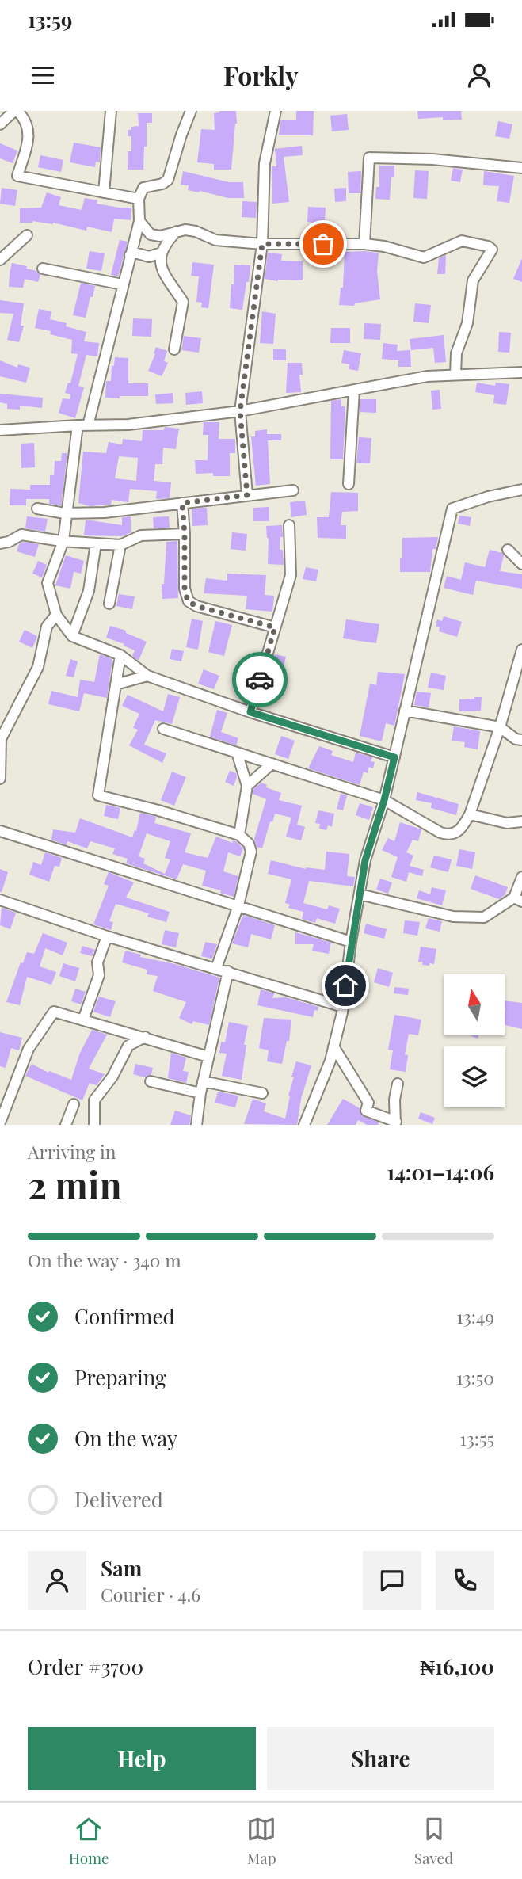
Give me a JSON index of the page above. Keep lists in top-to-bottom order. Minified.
{"north":"top","page":{"status":"13:59","header":"Forkly","heading":["2 min","Arriving in","14:01–14:06"],"panel":["Sam","Courier · 4.6","Order #3700","₦16,100"],"bar":"On the way · 340 m","list":[["Confirmed","13:49"],["Preparing","13:50"],["On the way","13:55"],"Delivered"],"buttons":["Help","Share"],"tabs":["Home","Map","Saved"]}}
